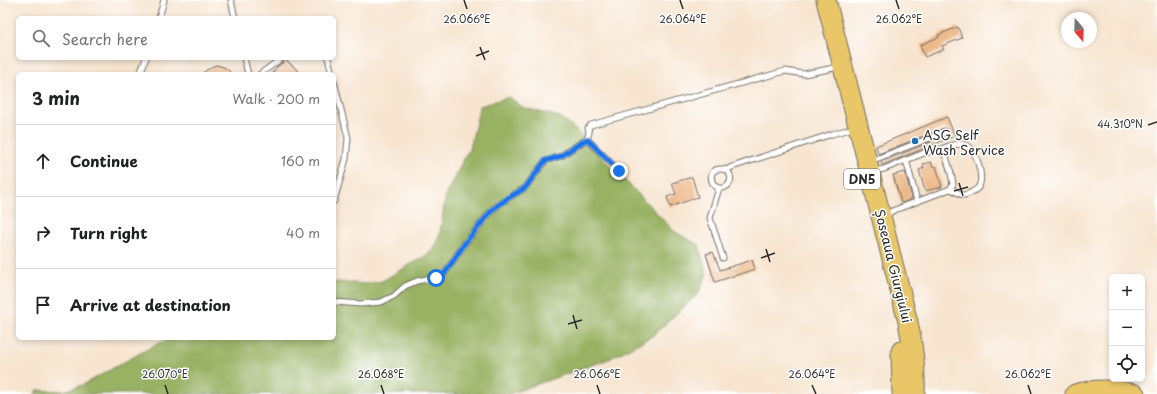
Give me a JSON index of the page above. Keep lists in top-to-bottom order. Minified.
{"streets":{"highway":["DN5","Șoseaua Giurgiului"]},"places":["ASG Self Wash Service"],"north":"bottom","page":{"search":"Search here","heading":["3 min","Walk · 200 m"],"list":[["Continue","160 m"],["Turn right","40 m"],"Arrive at destination"],"map_buttons":["+","−"]},"coordinates":["26.062°E","26.066°E","26.064°E","44.310°N","26.070°E","26.068°E"]}
